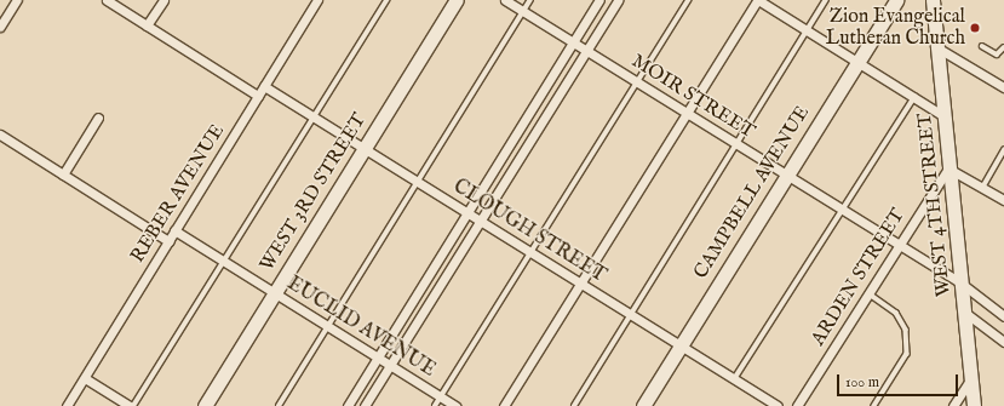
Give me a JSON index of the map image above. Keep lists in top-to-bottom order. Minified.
{"streets":{"main road":["WEST 3RD STREET","CAMPBELL AVENUE","WEST 4TH STREET"],"street":["MOIR STREET","REBER AVENUE","CLOUGH STREET","ARDEN STREET","EUCLID AVENUE"]},"crossings":[["MOIR STREET","CAMPBELL AVENUE"],["MOIR STREET","WEST 4TH STREET"],["MOIR STREET","ARDEN STREET"],["WEST 3RD STREET","CLOUGH STREET"],["WEST 3RD STREET","EUCLID AVENUE"],["CAMPBELL AVENUE","CLOUGH STREET"],["REBER AVENUE","CLOUGH STREET"],["REBER AVENUE","EUCLID AVENUE"],["WEST 4TH STREET","ARDEN STREET"]],"places":["Zion Evangelical Lutheran Church"],"scale_bar":"100 m"}
